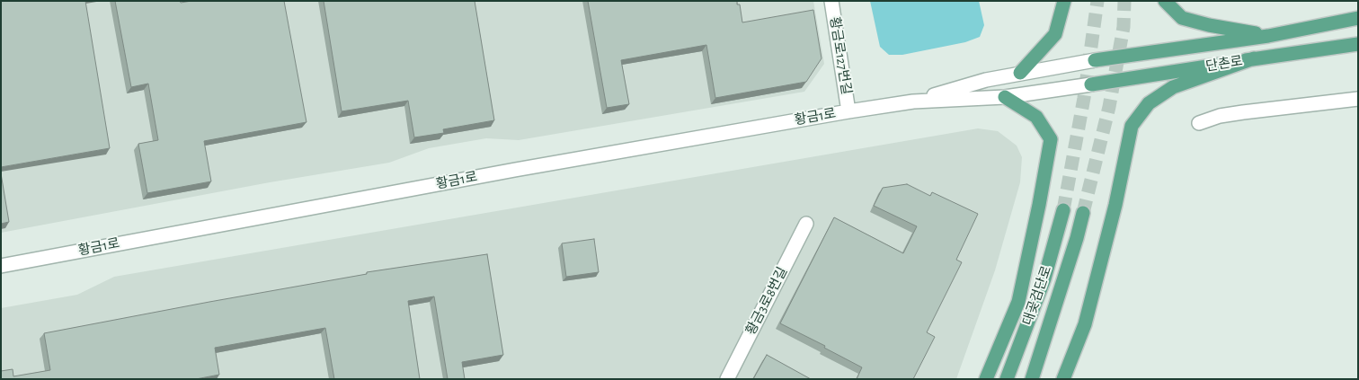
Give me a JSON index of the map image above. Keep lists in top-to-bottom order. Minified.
{"streets":{"main road":["단촌로","대곶검단로"],"street":["황금로127번길","황금1로","황금3로8번길"]},"crossings":[["황금로127번길","황금1로"],["단촌로","황금1로"]]}
